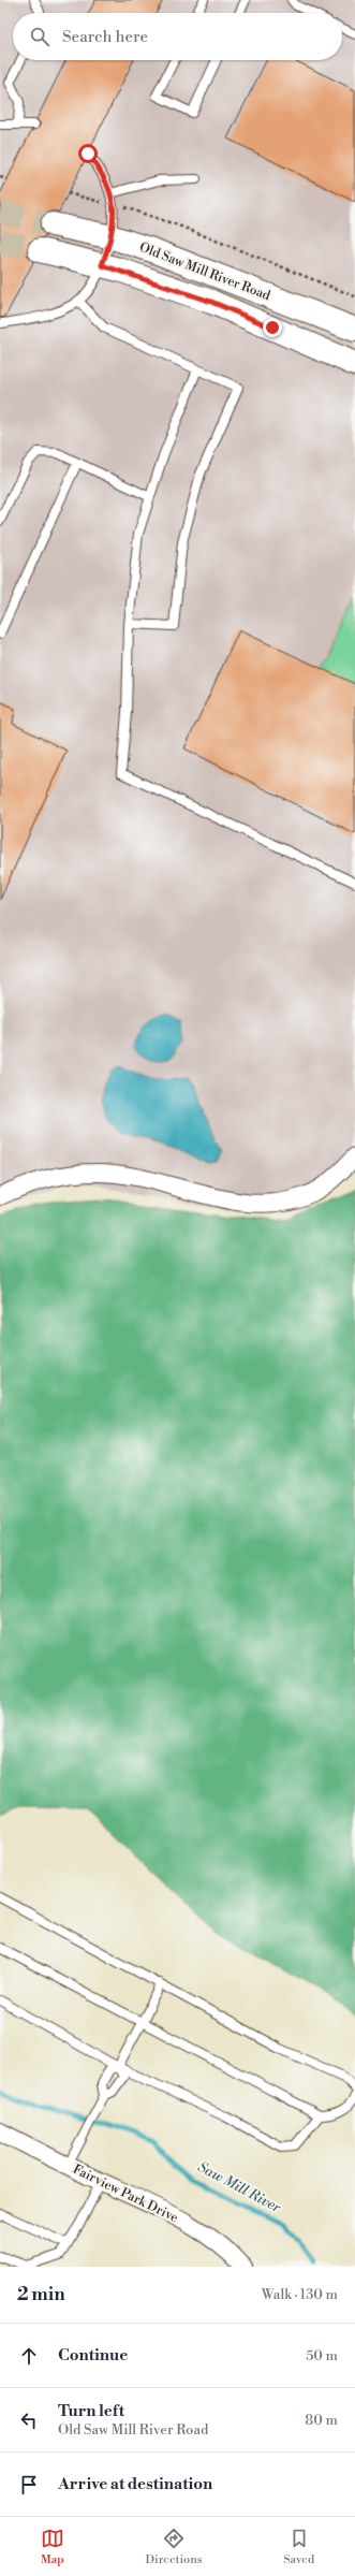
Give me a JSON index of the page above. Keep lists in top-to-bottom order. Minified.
{"streets":{"street":["Old Saw Mill River Road","Fairview Park Drive"]},"water":["Saw Mill River"],"page":{"search":"Search here","heading":["2 min","Walk · 130 m"],"list":[["Continue","50 m"],["Turn left","Old Saw Mill River Road","80 m"],"Arrive at destination"],"nav":["Map","Directions","Saved"]}}
